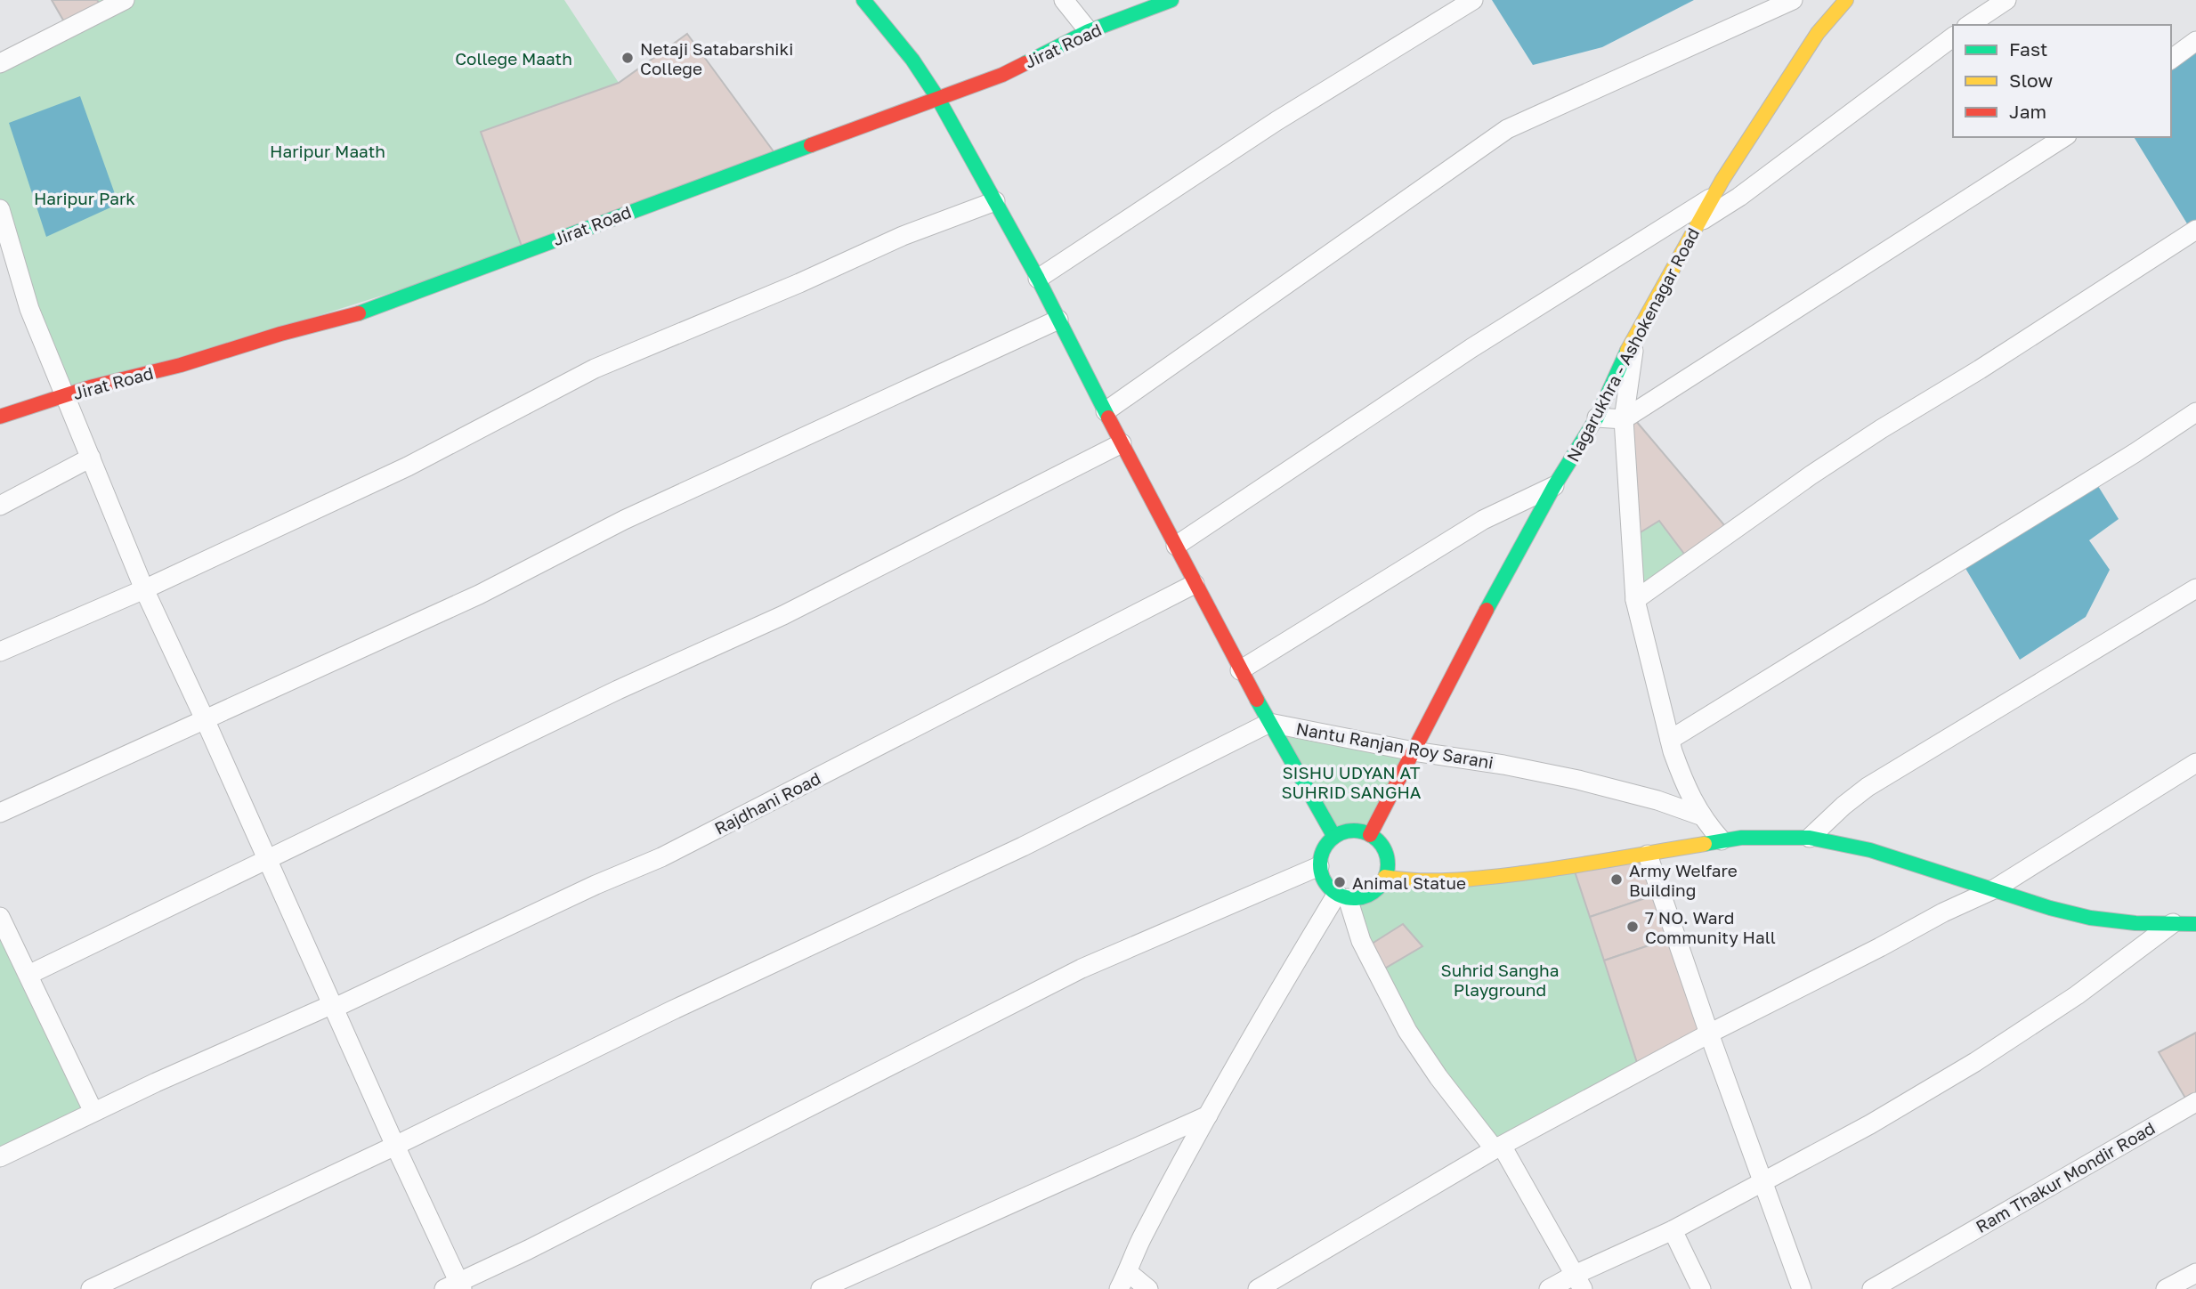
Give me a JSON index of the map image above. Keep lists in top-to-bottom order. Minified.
{"streets":{"main road":["Jirat Road","Nagarukhra - Ashokenagar Road"],"street":["Nantu Ranjan Roy Sarani","Rajdhani Road","Ram Thakur Mondir Road"]},"crossings":[["Nagarukhra - Ashokenagar Road","Nantu Ranjan Roy Sarani"]],"parks":["College Maath","Haripur Maath","Haripur Park","SISHU UDYAN AT SUHRID SANGHA","Suhrid Sangha Playground"],"places":["Netaji Satabarshiki College","Army Welfare Building","Animal Statue","7 NO. Ward Community Hall"],"legend":["Fast","Slow","Jam"]}
